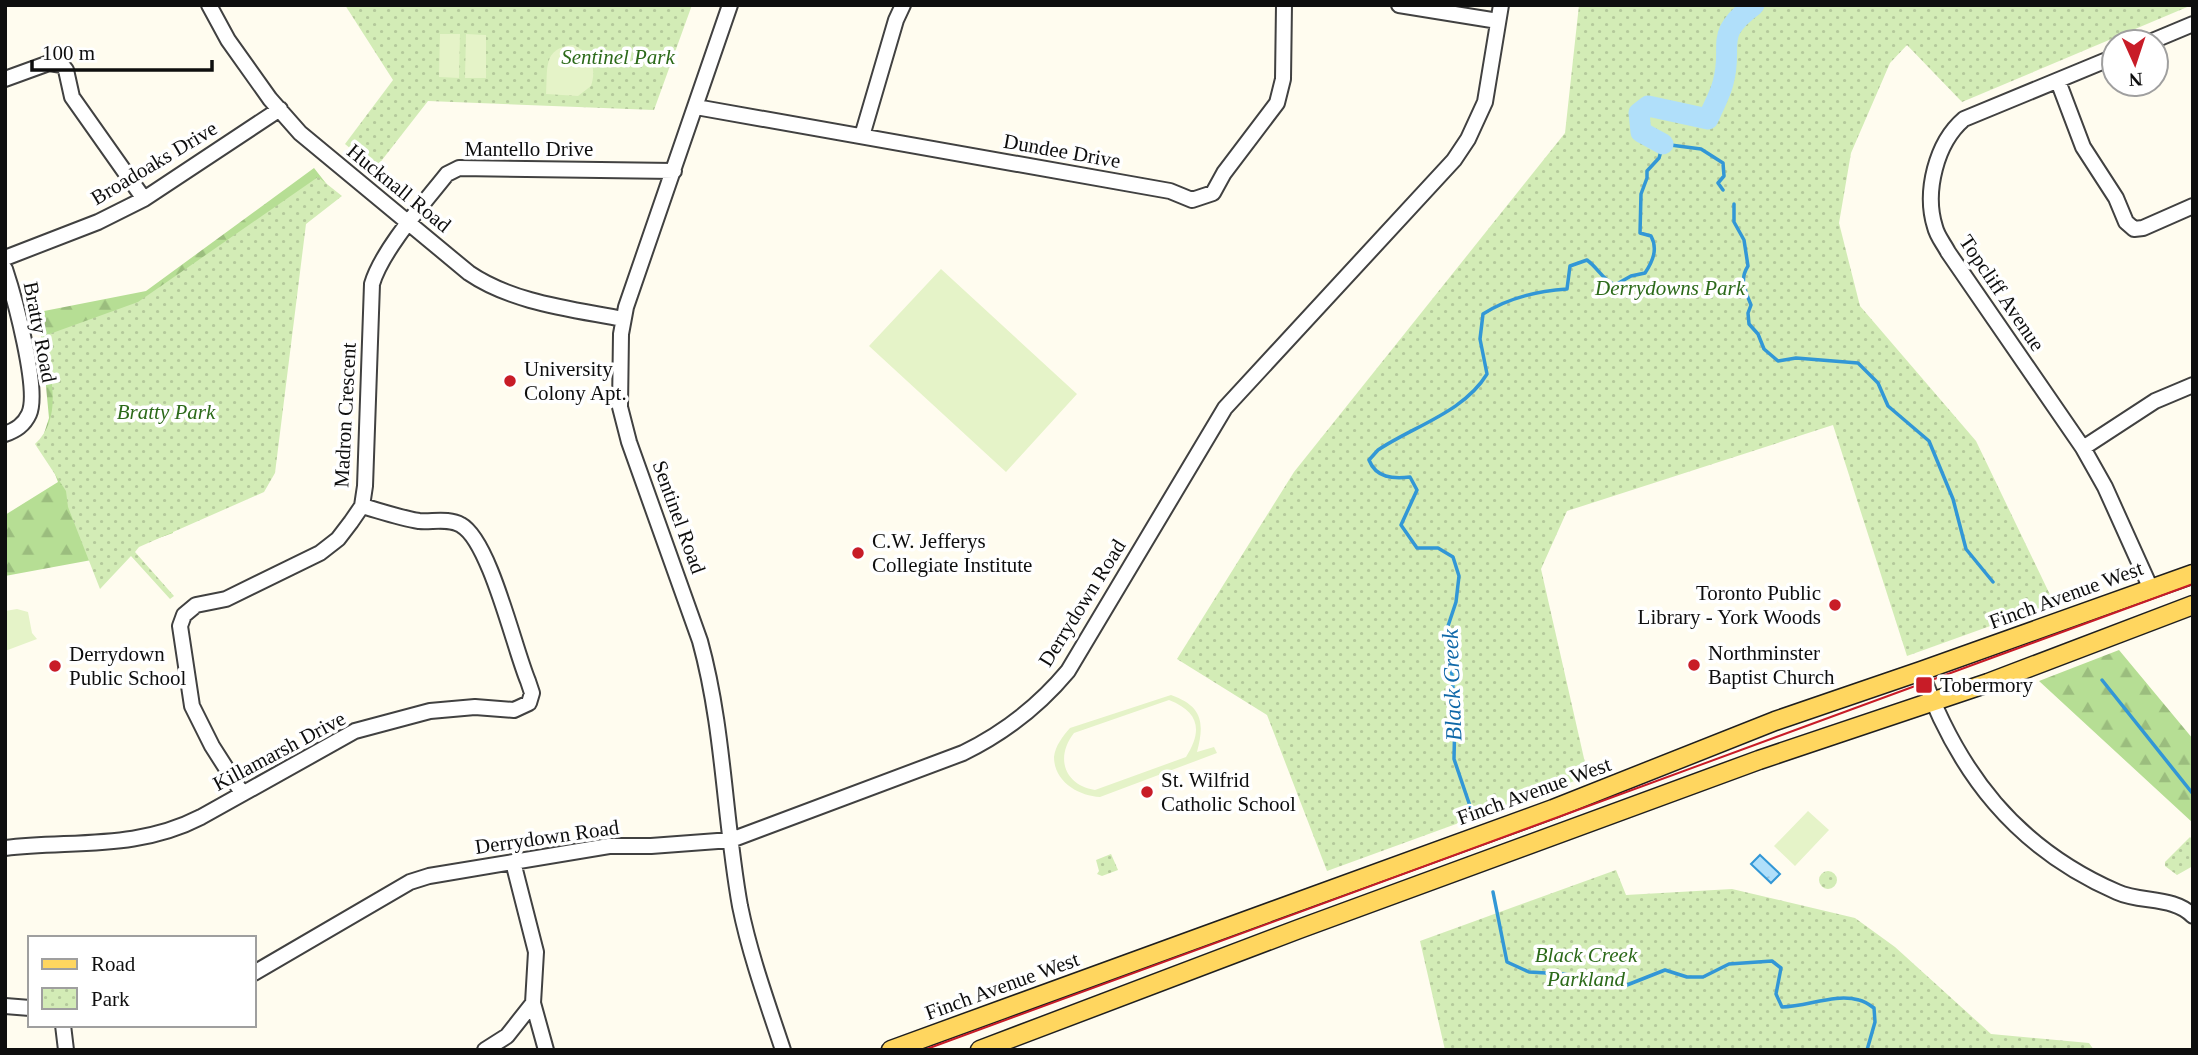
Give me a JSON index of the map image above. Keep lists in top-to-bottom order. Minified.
{"streets":{"main road":["Finch Avenue West"],"street":["Mantello Drive","Dundee Drive","Broadoaks Drive","Hucknall Road","Topcliff Avenue","Bratty Road","Madron Crescent","Sentinel Road","Derrydown Road","Killamarsh Drive"]},"crossings":[["Mantello Drive","Hucknall Road"],["Mantello Drive","Madron Crescent"],["Mantello Drive","Sentinel Road"],["Dundee Drive","Sentinel Road"],["Broadoaks Drive","Hucknall Road"],["Hucknall Road","Madron Crescent"],["Hucknall Road","Sentinel Road"],["Topcliff Avenue","Finch Avenue West"],["Madron Crescent","Killamarsh Drive"],["Sentinel Road","Derrydown Road"]],"water":["Black Creek"],"parks":["Sentinel Park","Derrydowns Park","Bratty Park","Black Creek Parkland"],"places":{"other":["University Colony Apt.","C.W. Jefferys Collegiate Institute","Toronto Public Library - York Woods","Northminster Baptist Church","Derrydown Public School","St. Wilfrid Catholic School"],"transit":["Tobermory"]},"legend":["Road","Park"],"scale_bar":"100 m","north":"bottom"}
